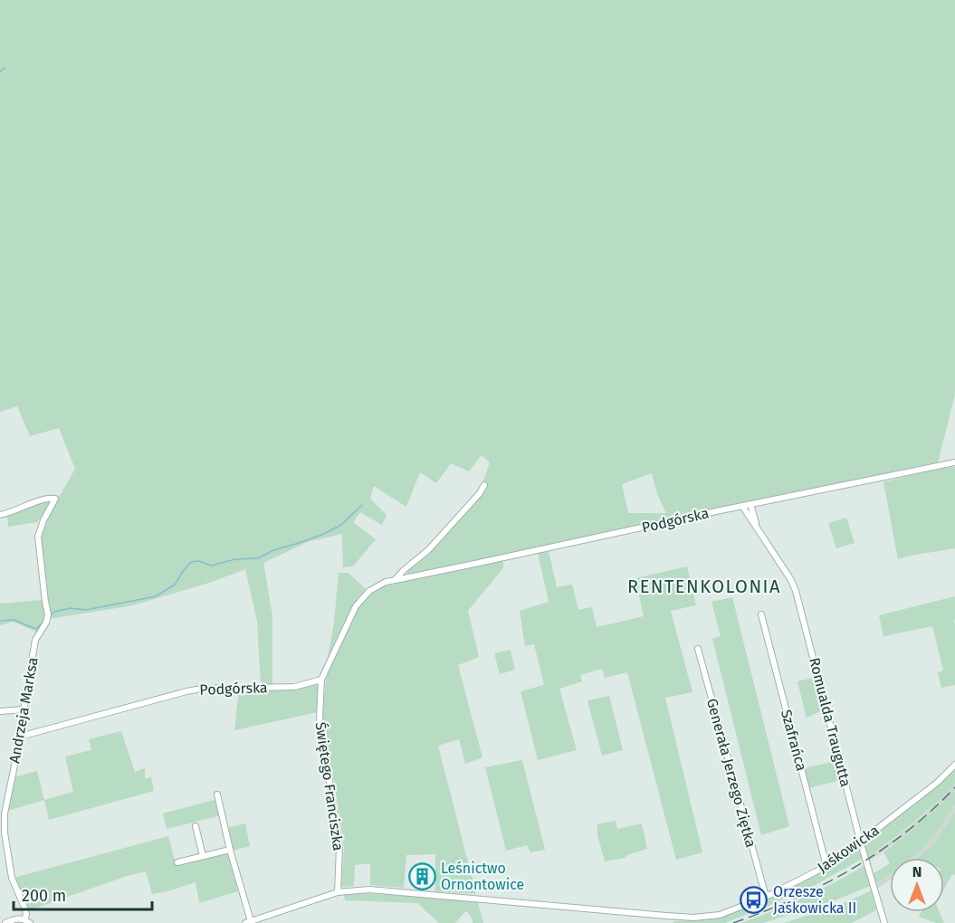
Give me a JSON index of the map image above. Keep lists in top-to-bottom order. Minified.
{"streets":{"street":["Podgórska","Andrzeja Marksa","Romualda Traugutta","Szafrańca","Generała Jerzego Ziętka","Świętego Franciszka","Jaśkowicka"]},"crossings":[["Podgórska","Andrzeja Marksa"],["Podgórska","Romualda Traugutta"],["Podgórska","Świętego Franciszka"],["Romualda Traugutta","Jaśkowicka"],["Szafrańca","Jaśkowicka"],["Generała Jerzego Ziętka","Jaśkowicka"],["Świętego Franciszka","Jaśkowicka"]],"districts":["RENTENKOLONIA"],"places":{"building":["Leśnictwo Ornontowice"],"bus stop":["Orzesze Jaśkowicka II"]},"scale_bar":"200 m","north":"top"}
